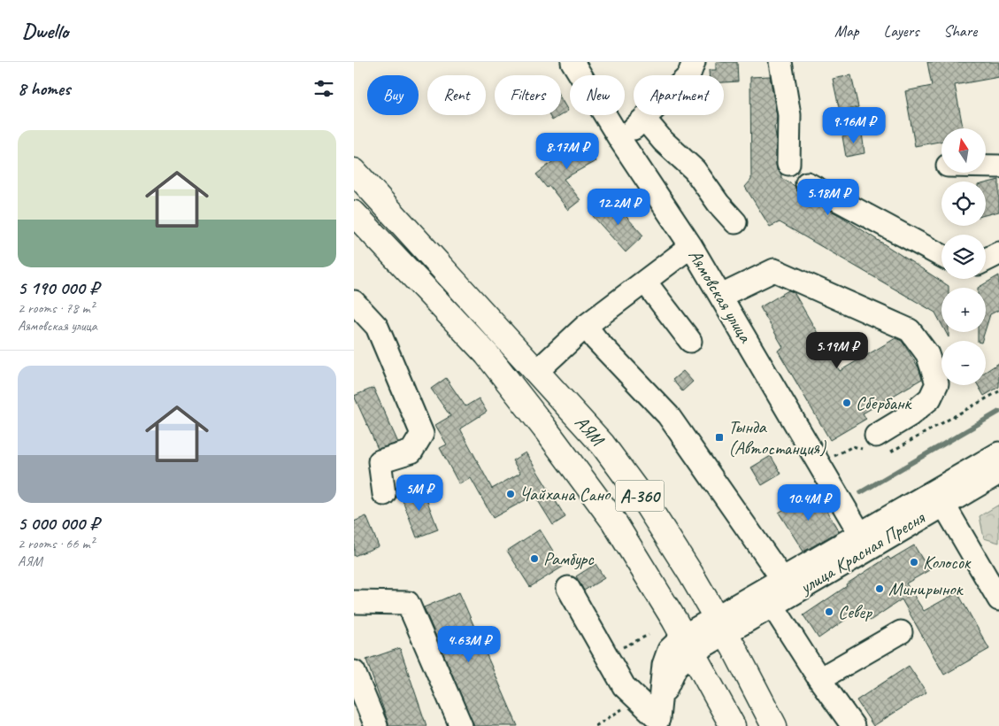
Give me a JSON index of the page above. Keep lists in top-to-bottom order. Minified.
{"streets":{"highway":["АЯМ","А-360"],"street":["Аямовская улица","улица Красная Пресня"]},"crossings":[["Аямовская улица","улица Красная Пресня"],["АЯМ","улица Красная Пресня"]],"places":{"other":["Сбербанк","Чайхана Сано","Рамбурс","Колосок","Минирынок","Север"],"transit":["Тында (Автостанция)"]},"north":"top","page":{"header":"Dwello","nav":["Map","Layers","Share"],"heading":"8 homes","chip":["Buy","Rent","Filters","New","Apartment"],"price":["9.16M ₽","8.17M ₽","5.18M ₽","12.2M ₽","5.19M ₽","5M ₽","10.4M ₽","4.63M ₽"],"list":[{"name":"5 190 000 ₽","note":"2 rooms · 78 m² · Аямовская улица"},{"name":"5 000 000 ₽","note":"2 rooms · 66 m² · АЯМ"}],"map_buttons":["+","−"]}}
